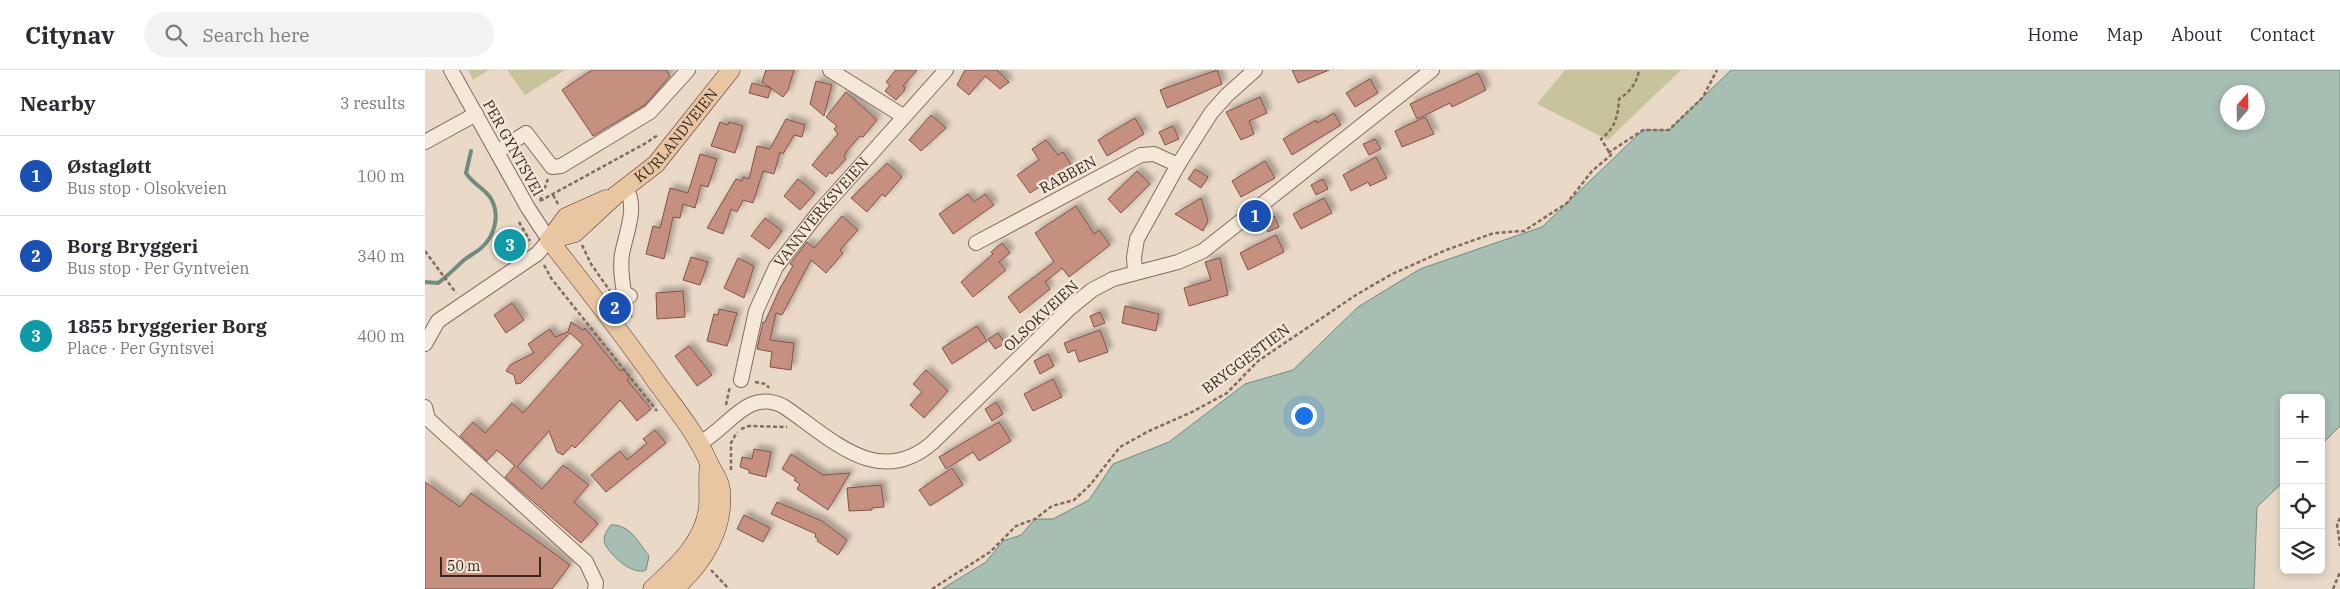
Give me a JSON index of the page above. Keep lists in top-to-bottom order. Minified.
{"streets":{"main road":["KURLANDVEIEN"],"street":["PER GYNTSVEI","RABBEN","VANNVERKSVEIEN","OLSOKVEIEN"],"path":["BRYGGESTIEN"]},"crossings":[["KURLANDVEIEN","PER GYNTSVEI"]],"scale_bar":"50 m","north":"top","page":{"header":"Citynav","search":"Search here","nav":["Home","Map","About","Contact"],"heading":["Nearby","3 results"],"list":[{"mark":"1","name":"Østagløtt","note":"Bus stop · Olsokveien","value":"100 m"},{"mark":"2","name":"Borg Bryggeri","note":"Bus stop · Per Gyntveien","value":"340 m"},{"mark":"3","name":"1855 bryggerier Borg","note":"Place · Per Gyntsvei","value":"400 m"}],"pins":["1","3","2"],"map_buttons":["+","−"],"scale":"50 m"}}
